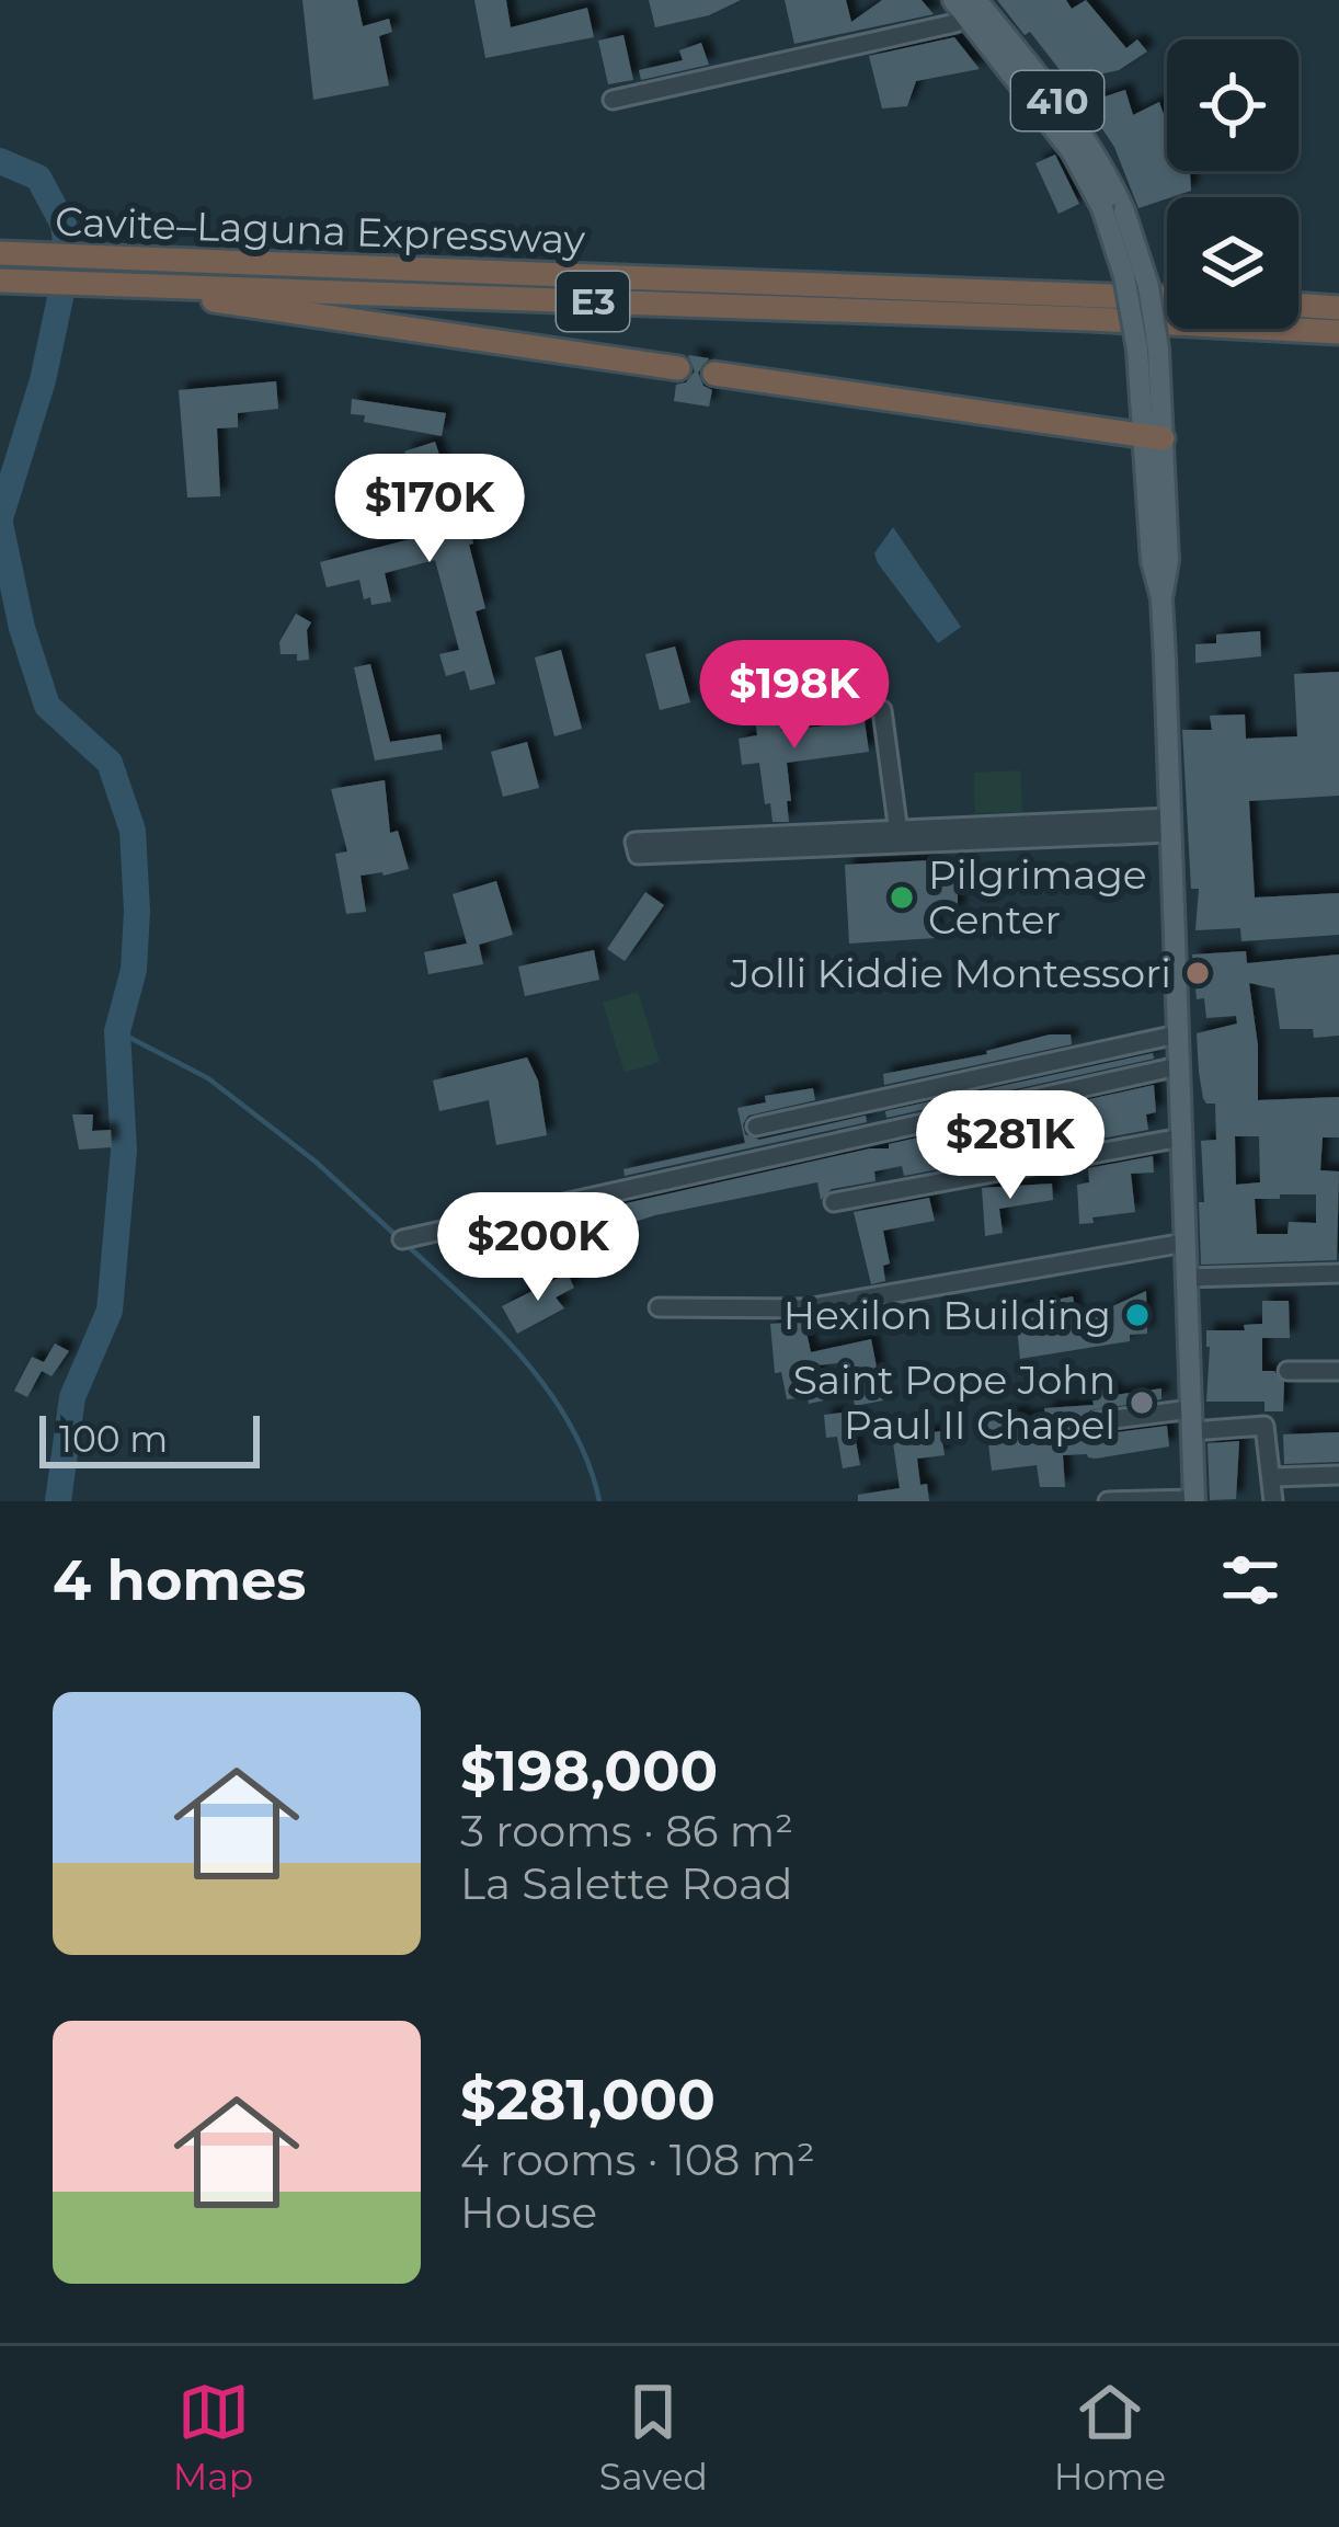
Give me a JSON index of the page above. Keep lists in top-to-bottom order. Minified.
{"streets":{"highway":["Cavite–Laguna Expressway","E3"],"main road":["410"]},"places":["Pilgrimage Center","Jolli Kiddie Montessori","Hexilon Building","Saint Pope John Paul II Chapel"],"scale_bar":"100 m","page":{"price":["$170K","$198K","$281K","$200K"],"scale":"100 m","heading":"4 homes","list":[{"name":"$198,000","note":"3 rooms · 86 m² · La Salette Road"},{"name":"$281,000","note":"4 rooms · 108 m² · House"}],"tabs":["Map","Saved","Home"]}}
